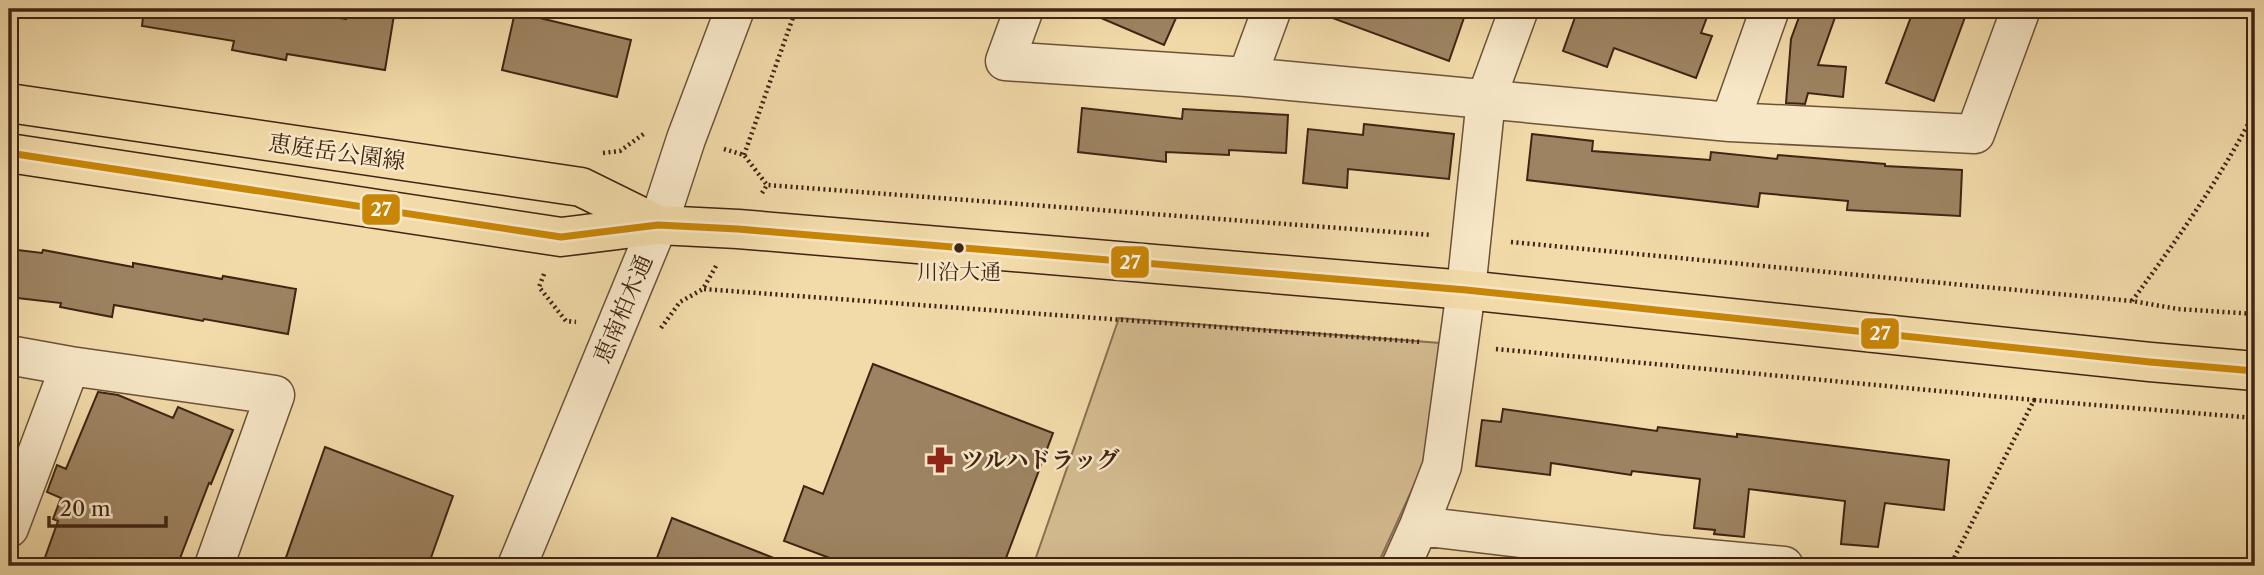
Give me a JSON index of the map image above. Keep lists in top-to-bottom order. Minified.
{"streets":{"main road":["恵庭岳公園線"],"street":["恵南柏木通"]},"crossings":[["恵庭岳公園線","恵南柏木通"]],"places":{"other":["川沿大通"],"pharmacy":["ツルハドラッグ"]},"lines":["transit line 27"],"scale_bar":"20 m"}
